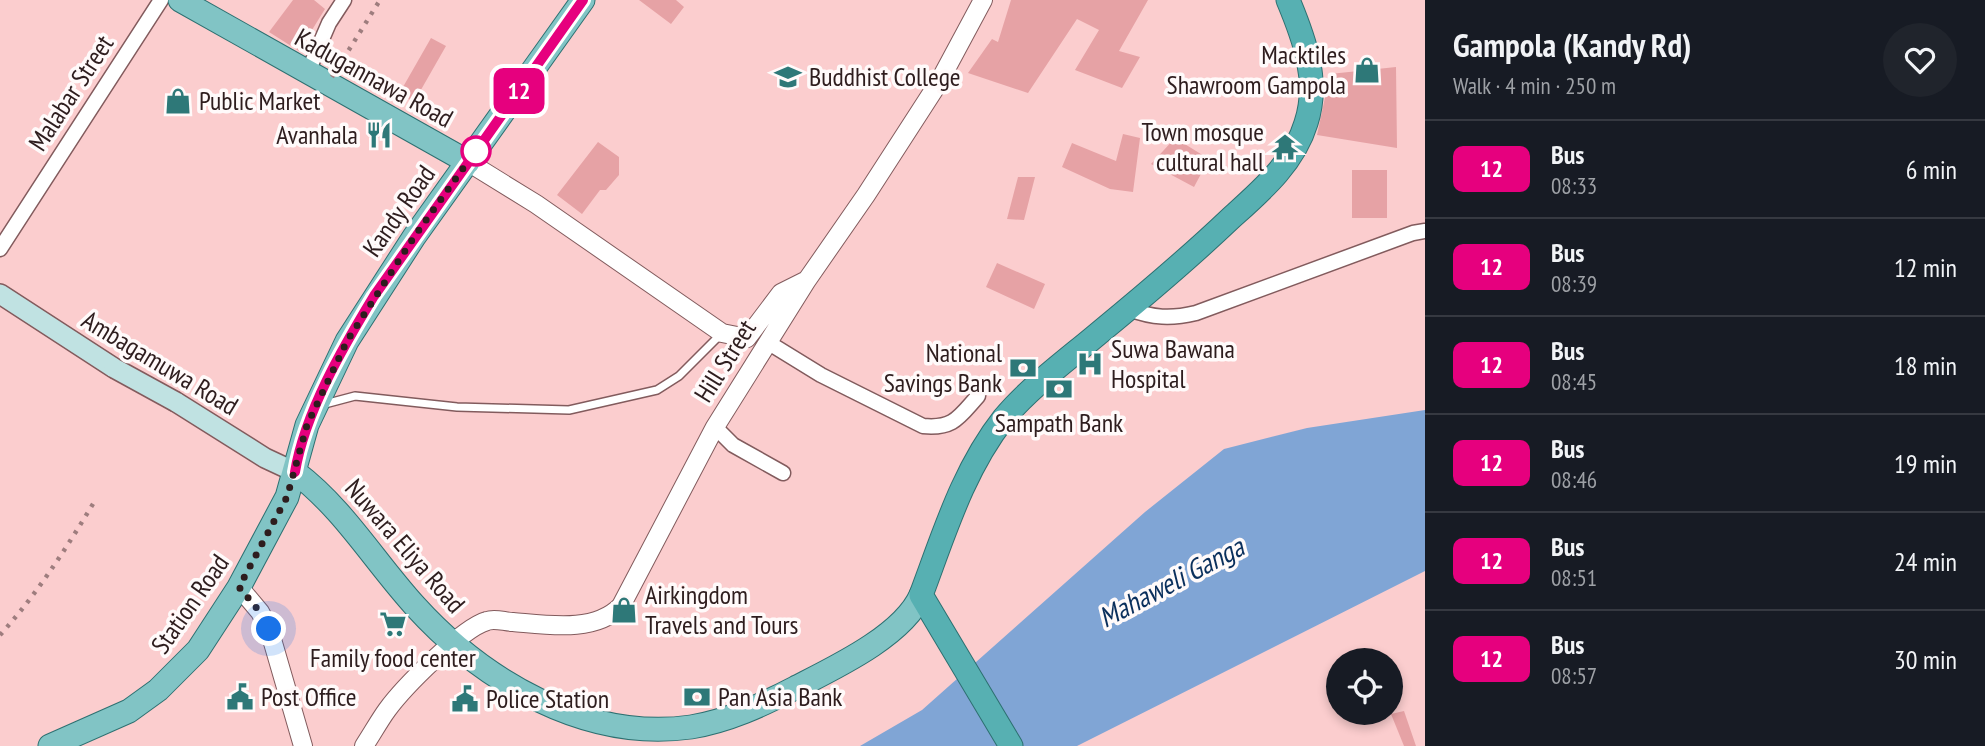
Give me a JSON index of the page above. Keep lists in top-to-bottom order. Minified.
{"streets":{"main road":["Kadugannawa Road","Kandy Road","Ambagamuwa Road","Nuwara Eliya Road","Station Road"],"street":["Malabar Street","Hill Street"]},"crossings":[["Kadugannawa Road","Kandy Road"],["Kandy Road","Ambagamuwa Road"],["Kandy Road","Nuwara Eliya Road"],["Kandy Road","Station Road"],["Hill Street","Nuwara Eliya Road"],["Ambagamuwa Road","Nuwara Eliya Road"],["Ambagamuwa Road","Station Road"],["Nuwara Eliya Road","Station Road"]],"water":["Mahaweli Ganga"],"places":{"shop":["Macktiles Shawroom Gampola","Public Market","Airkingdom Travels and Tours"],"school or university":["Buddhist College"],"restaurant":["Avanhala"],"temple":["Town mosque cultural hall"],"hospital":["Suwa Bawana Hospital"],"bank":["National Savings Bank","Sampath Bank","Pan Asia Bank"],"supermarket":["Family food center"],"public building":["Post Office","Police Station"]},"lines":["bus line 12"],"page":{"on_map":"12","heading":["Gampola (Kandy Rd)","Walk · 4 min · 250 m"],"list":[{"mark":"12","name":"Bus","note":"08:33","value":"6 min"},{"mark":"12","name":"Bus","note":"08:39","value":"12 min"},{"mark":"12","name":"Bus","note":"08:45","value":"18 min"},{"mark":"12","name":"Bus","note":"08:46","value":"19 min"},{"mark":"12","name":"Bus","note":"08:51","value":"24 min"},{"mark":"12","name":"Bus","note":"08:57","value":"30 min"}]}}
